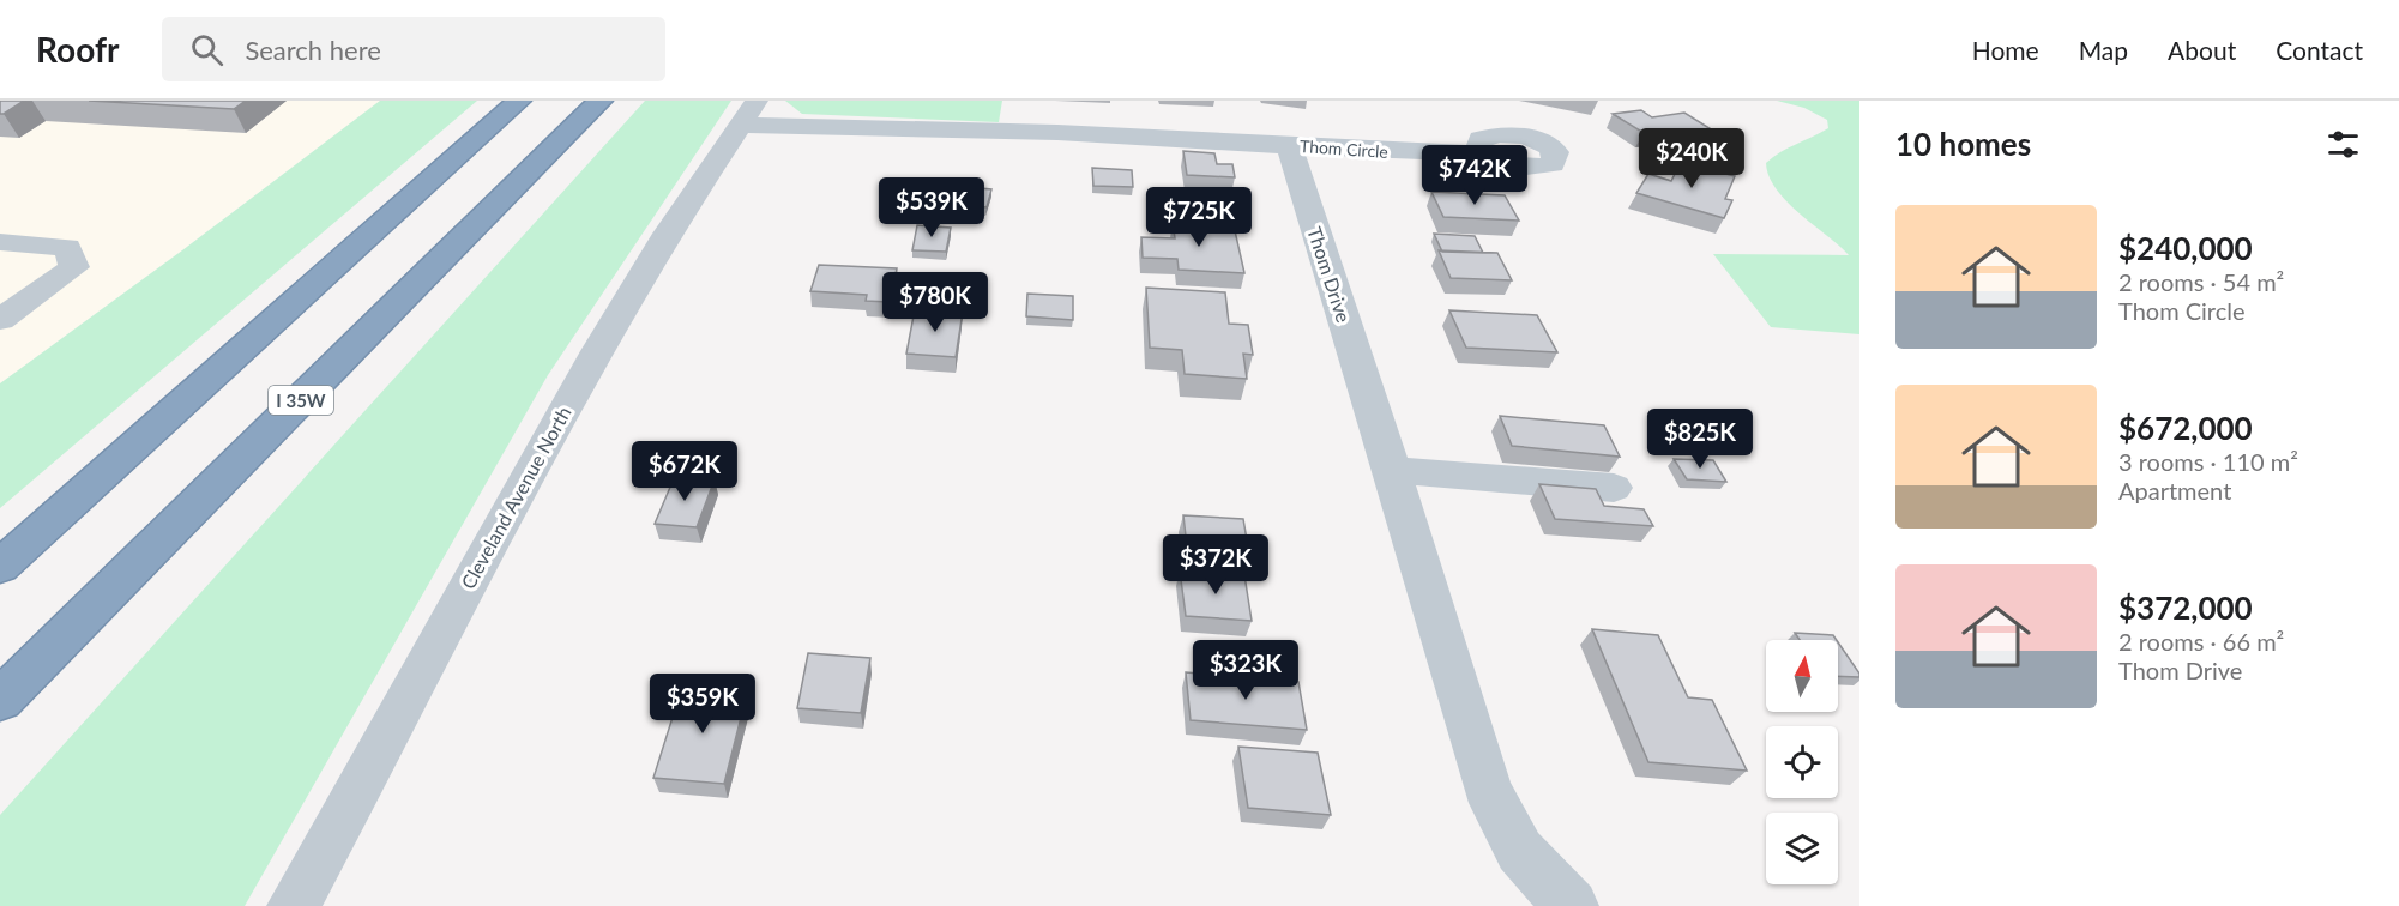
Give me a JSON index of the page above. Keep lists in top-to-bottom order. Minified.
{"streets":{"highway":["I 35W"],"street":["Thom Circle","Thom Drive","Cleveland Avenue North"]},"crossings":[["Thom Circle","Thom Drive"]],"north":"top","page":{"header":"Roofr","search":"Search here","nav":["Home","Map","About","Contact"],"heading":"10 homes","price":["$240K","$742K","$539K","$725K","$780K","$825K","$672K","$372K","$323K","$359K"],"list":[{"name":"$240,000","note":"2 rooms · 54 m² · Thom Circle"},{"name":"$672,000","note":"3 rooms · 110 m² · Apartment"},{"name":"$372,000","note":"2 rooms · 66 m² · Thom Drive"}]}}
